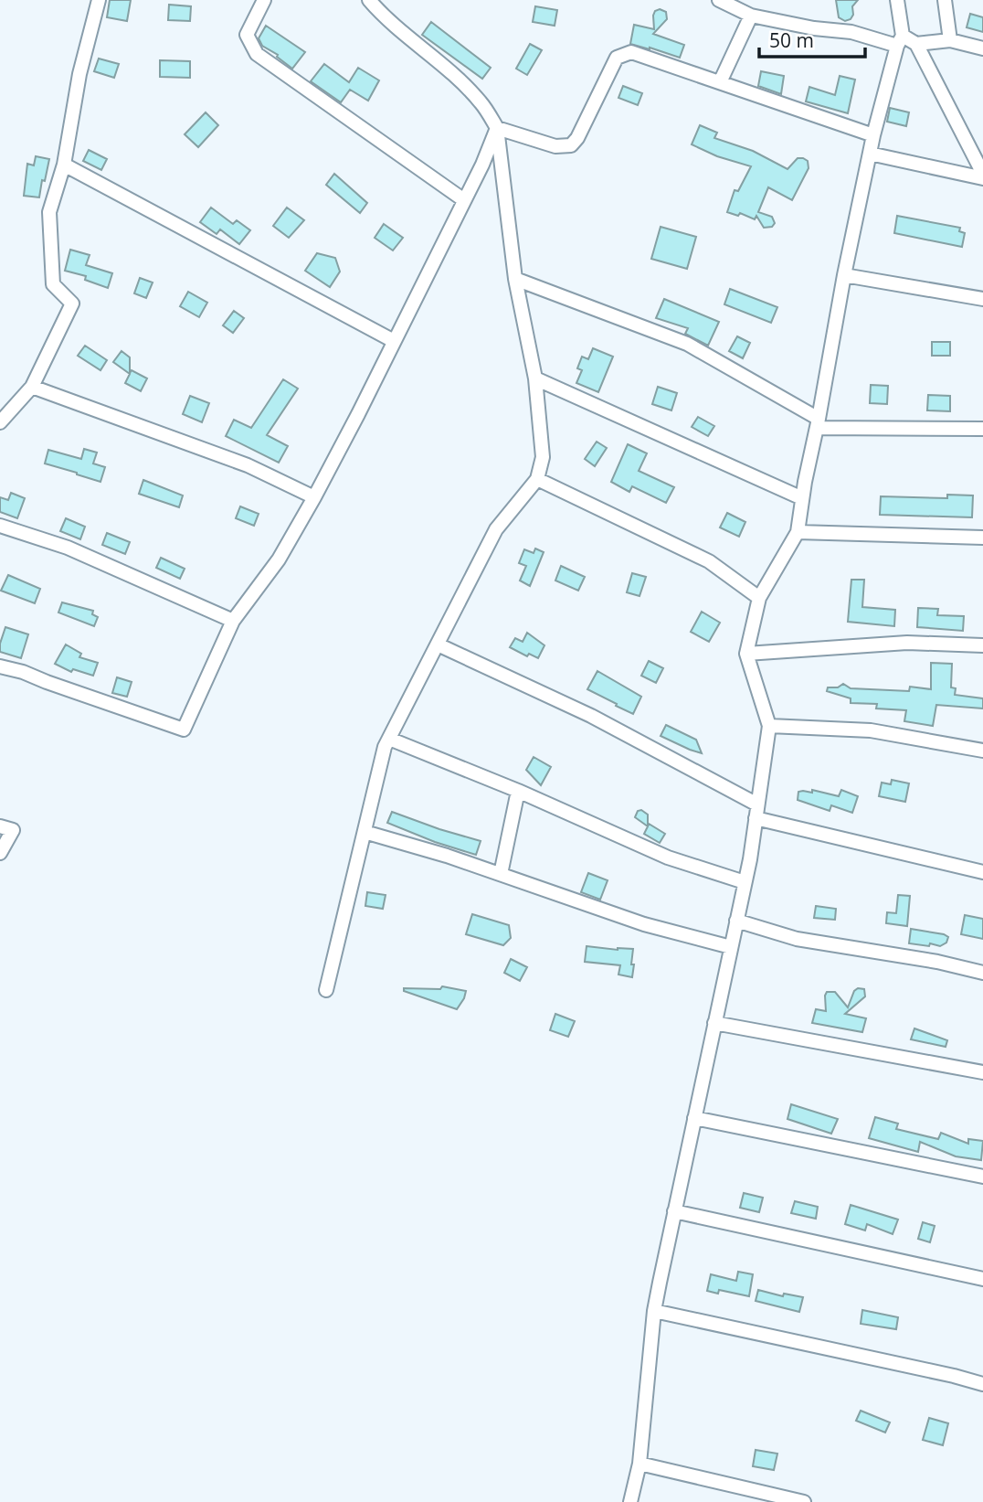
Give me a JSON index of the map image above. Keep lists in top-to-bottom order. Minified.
{"scale_bar":"50 m"}
